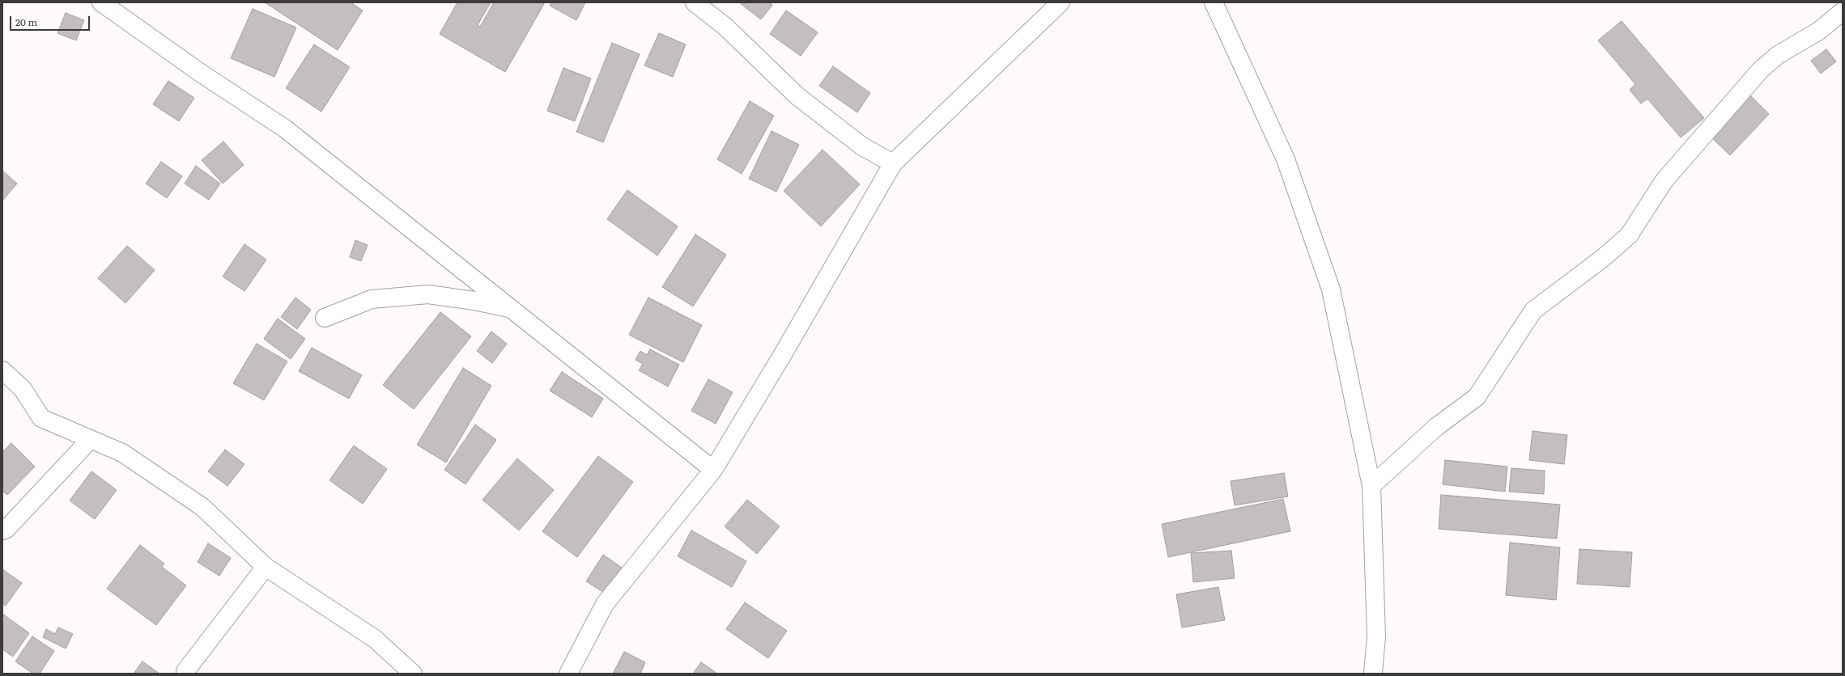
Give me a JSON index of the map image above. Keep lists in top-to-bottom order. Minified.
{"scale_bar":"20 m"}
